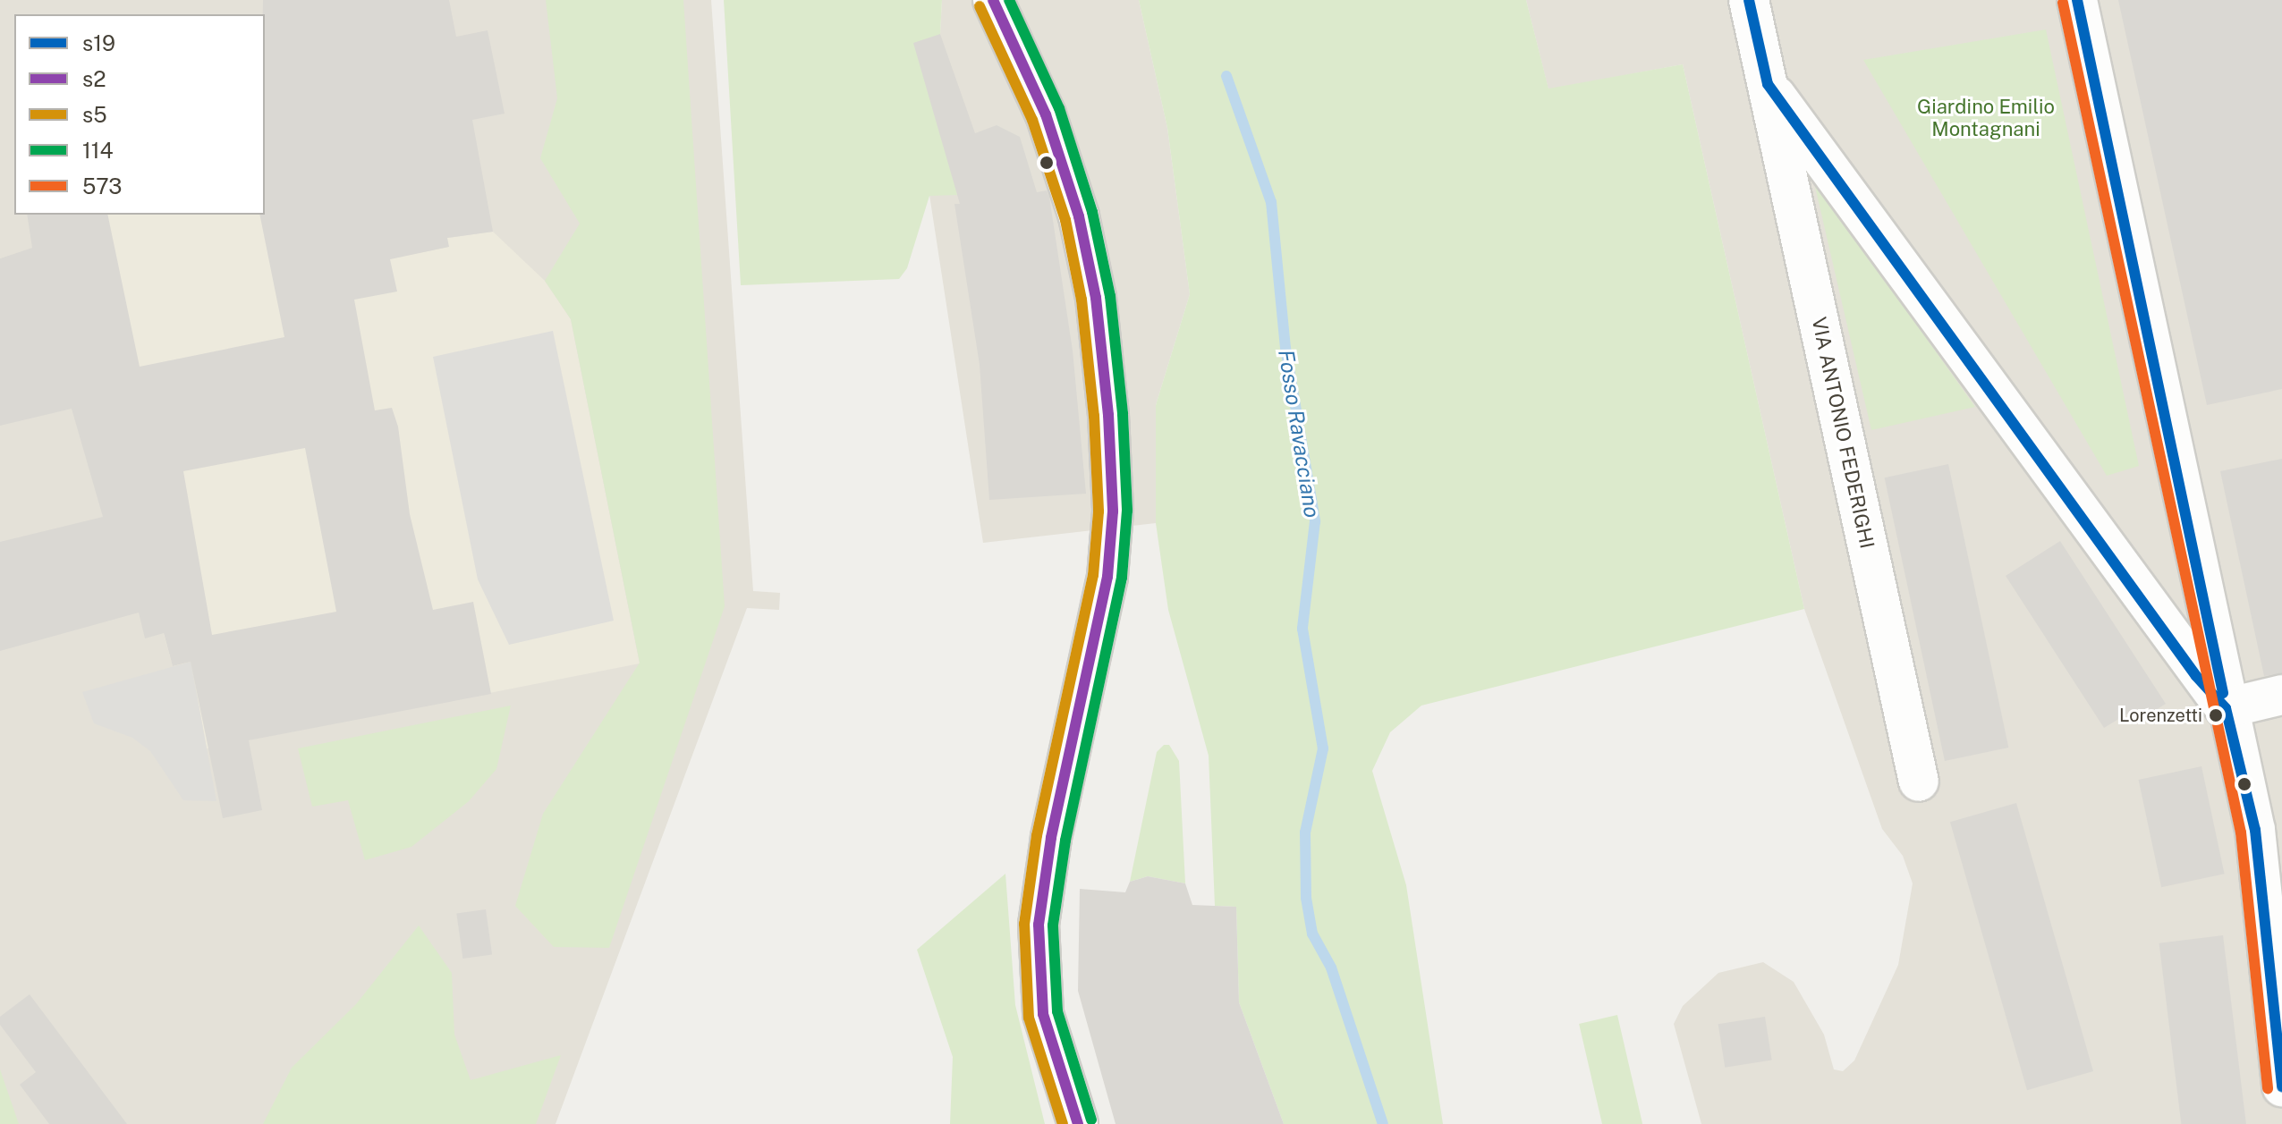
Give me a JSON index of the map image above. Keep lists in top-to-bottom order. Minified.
{"streets":{"street":["VIA ANTONIO FEDERIGHI"]},"water":["Fosso Ravacciano"],"parks":["Giardino Emilio Montagnani"],"places":["Lorenzetti"],"lines":["transit line s19","transit line s2","transit line 114","transit line 573","transit line s5"],"legend":["s19","s2","s5","114","573"]}
